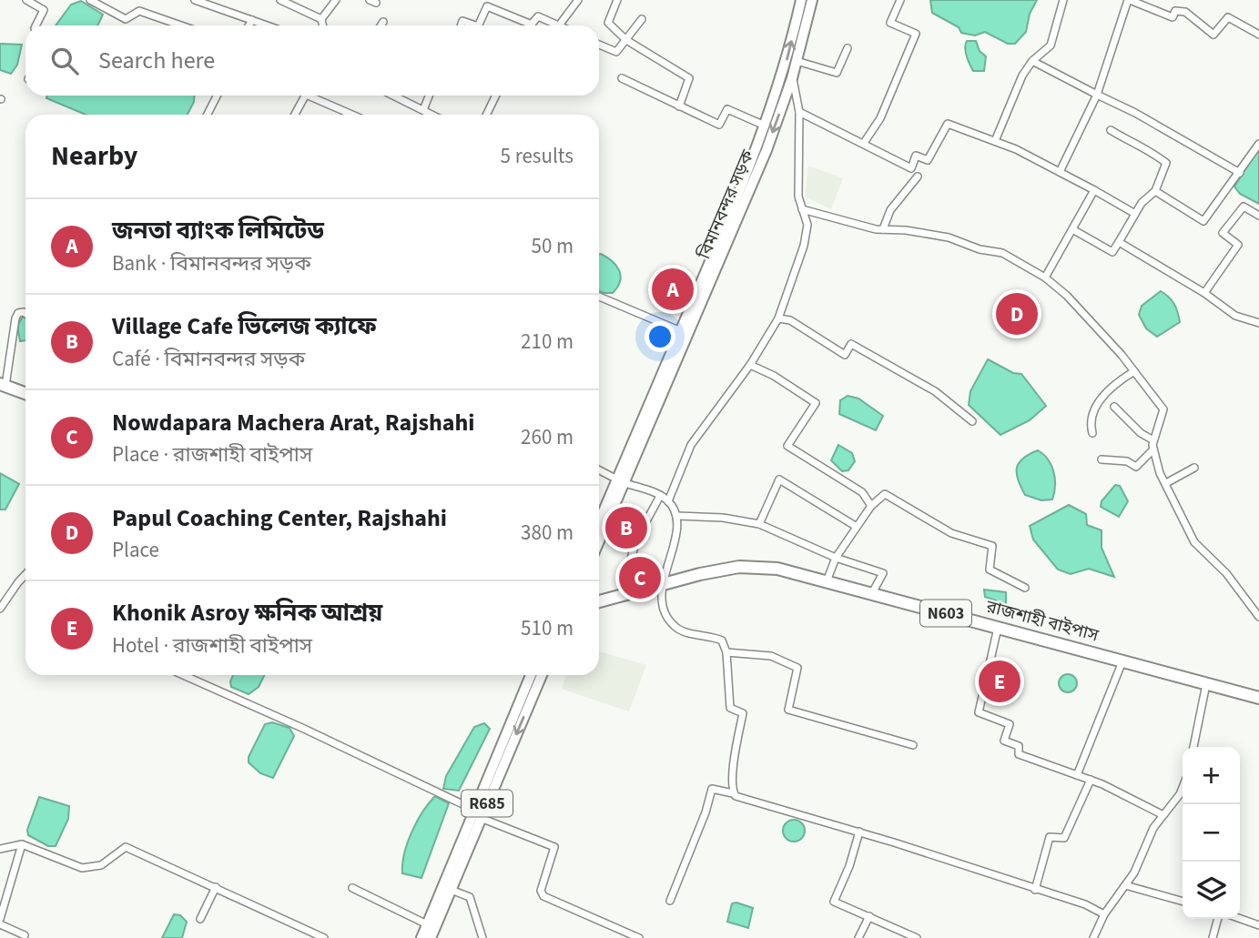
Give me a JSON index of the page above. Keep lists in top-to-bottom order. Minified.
{"streets":{"highway":["N603","রাজশাহী বাইপাস"],"main road":["বিমানবন্দর সড়ক","R685"]},"crossings":[["N603","রাজশাহী বাইপাস"]],"page":{"search":"Search here","heading":["Nearby","5 results"],"list":[{"mark":"A","name":"জনতা ব্যাংক লিমিটেড","note":"Bank · বিমানবন্দর সড়ক","value":"50 m"},{"mark":"B","name":"Village Cafe ভিলেজ ক্যাফে","note":"Café · বিমানবন্দর সড়ক","value":"210 m"},{"mark":"C","name":"Nowdapara Machera Arat, Rajshahi","note":"Place · রাজশাহী বাইপাস","value":"260 m"},{"mark":"D","name":"Papul Coaching Center, Rajshahi","note":"Place","value":"380 m"},{"mark":"E","name":"Khonik Asroy ক্ষনিক আশ্রয়","note":"Hotel · রাজশাহী বাইপাস","value":"510 m"}],"pins":["A","D","B","C","E"],"map_buttons":["+","−"]}}
